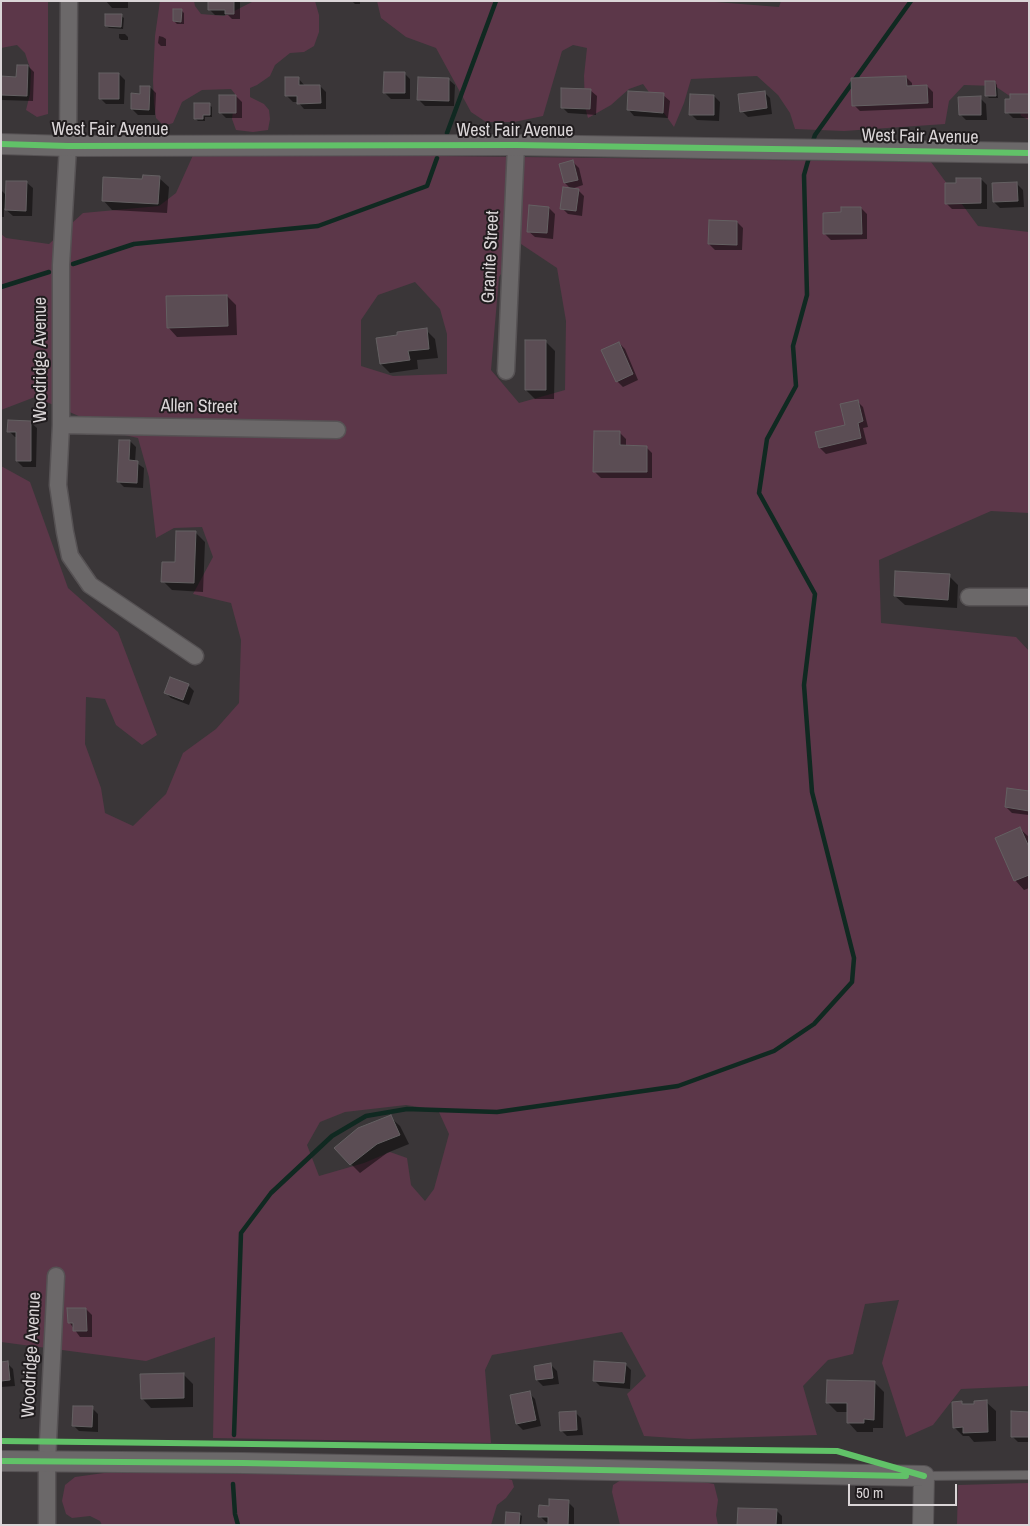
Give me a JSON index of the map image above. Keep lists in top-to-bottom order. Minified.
{"streets":{"street":["West Fair Avenue","Granite Street","Woodridge Avenue","Allen Street"]},"crossings":[["West Fair Avenue","Granite Street"],["West Fair Avenue","Woodridge Avenue"],["Woodridge Avenue","Allen Street"]],"scale_bar":"50 m"}
